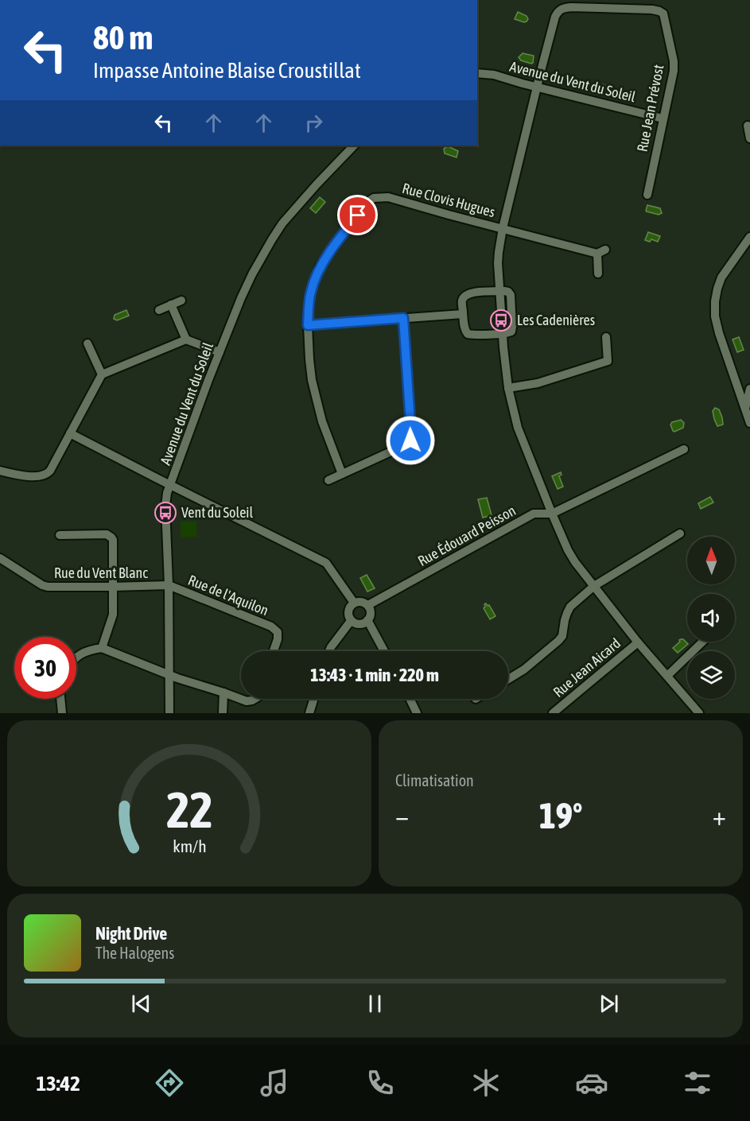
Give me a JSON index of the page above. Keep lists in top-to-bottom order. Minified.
{"streets":{"street":["Avenue du Vent du Soleil","Rue Jean Prévost","Rue Clovis Hugues","Rue Édouard Peisson","Rue du Vent Blanc","Rue de l'Aquilon","Rue Jean Aicard"]},"crossings":[["Avenue du Vent du Soleil","Rue Jean Prévost"],["Avenue du Vent du Soleil","Rue du Vent Blanc"],["Avenue du Vent du Soleil","Rue de l'Aquilon"],["Rue du Vent Blanc","Rue de l'Aquilon"]],"places":{"bus stop":["Les Cadenières","Vent du Soleil"]},"north":"top","page":{"turn":["80 m","Impasse Antoine Blaise Croustillat"],"limit":"30","trip":"13:43 · 1 min · 220 m","tile":"Climatisation","heat":["−","19°","+"],"song":["Night Drive","The Halogens"],"tabs":"13:42","gauge":["22","km/h"]}}
